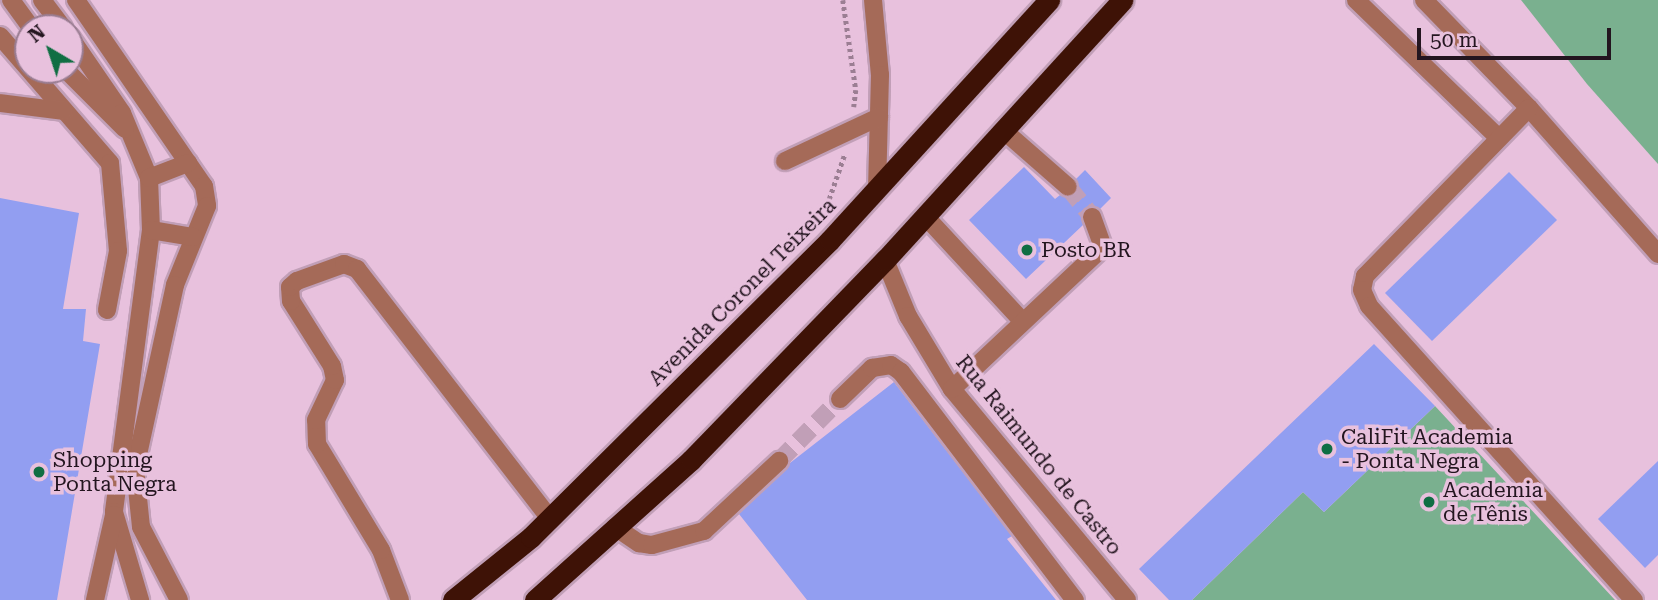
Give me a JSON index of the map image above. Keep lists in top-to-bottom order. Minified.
{"streets":{"highway":["Avenida Coronel Teixeira"],"street":["Rua Raimundo de Castro"]},"places":["Posto BR","CaliFit Academia - Ponta Negra","Shopping Ponta Negra","Academia de Tênis"],"scale_bar":"50 m","north":"top left"}
